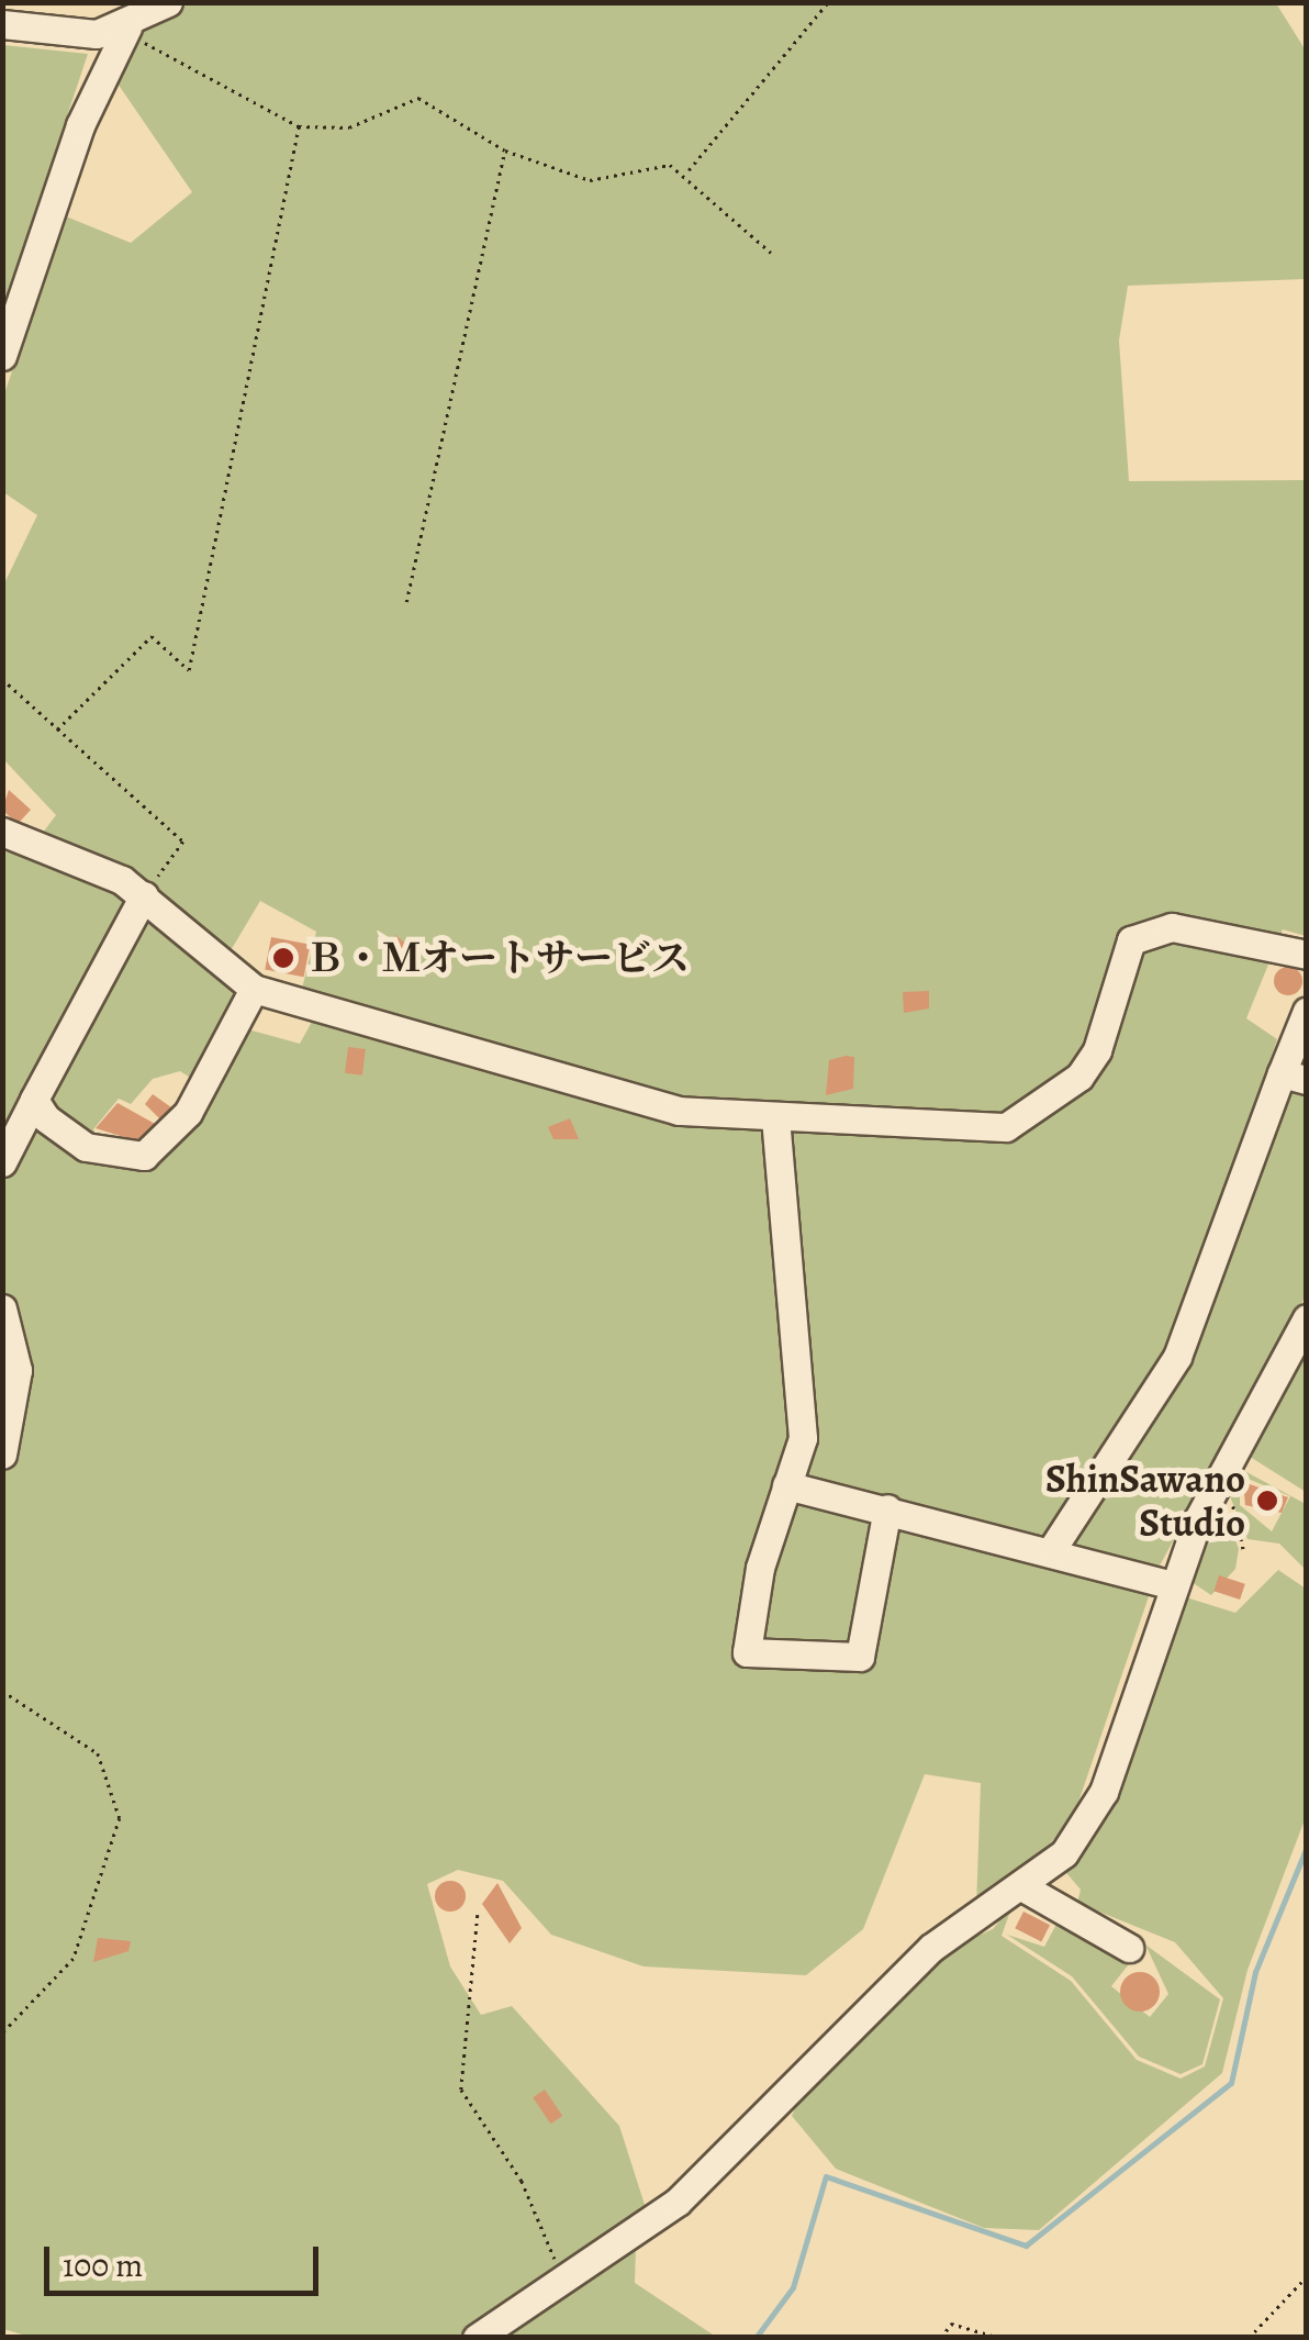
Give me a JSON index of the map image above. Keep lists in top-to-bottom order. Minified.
{"places":["Ｂ・Ｍオートサービス","ShinSawano Studio"],"scale_bar":"100 m"}
